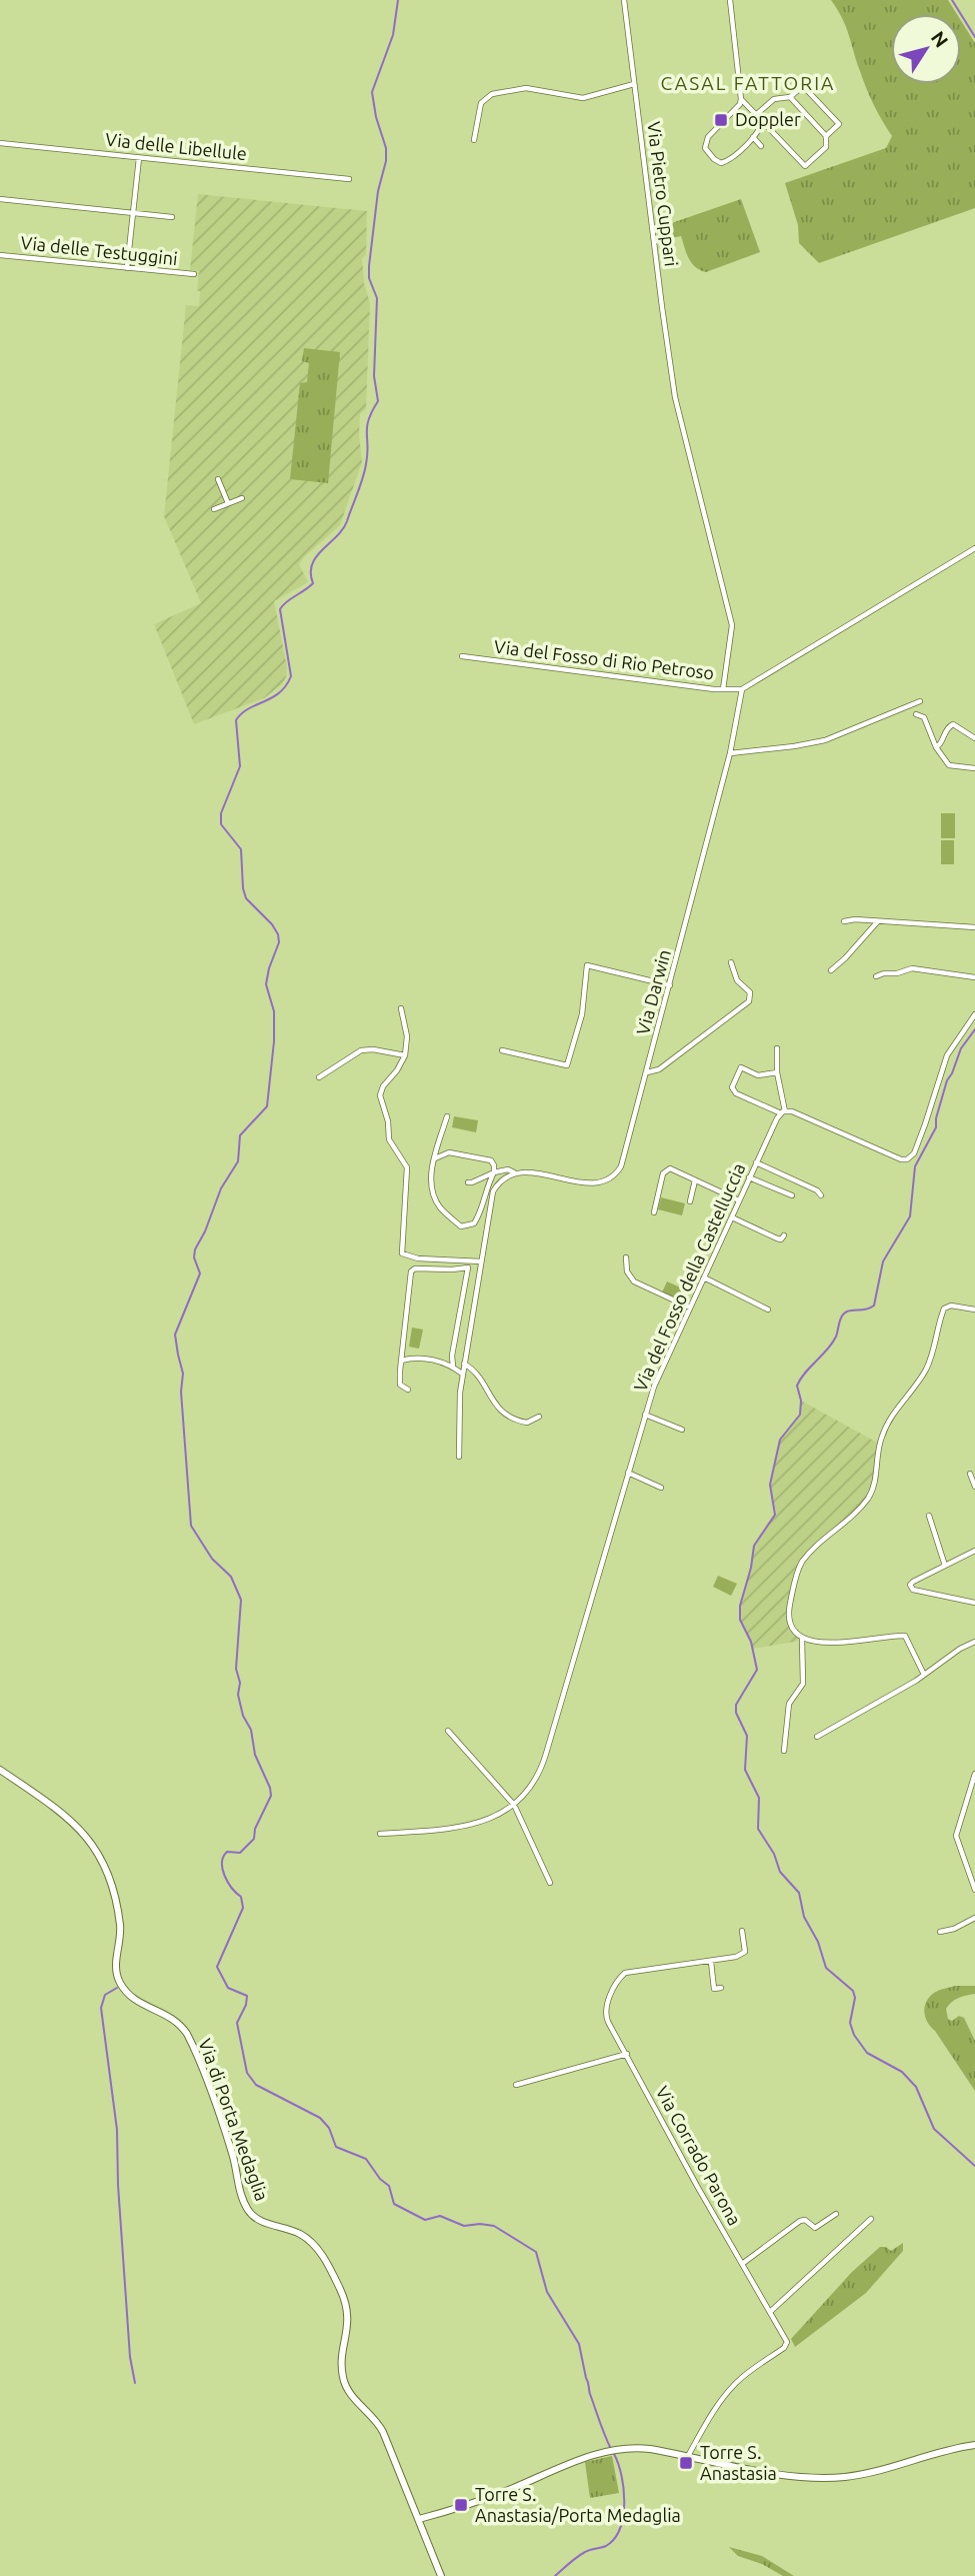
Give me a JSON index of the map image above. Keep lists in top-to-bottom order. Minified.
{"streets":{"street":["Via delle Libellule","Via Pietro Cuppari","Via delle Testuggini","Via del Fosso di Rio Petroso","Via Darwin","Via del Fosso della Castelluccia","Via di Porta Medaglia","Via Corrado Parona"]},"crossings":[["Via Pietro Cuppari","Via del Fosso di Rio Petroso"],["Via del Fosso di Rio Petroso","Via Darwin"]],"districts":["CASAL FATTORIA"],"places":{"transit":["Doppler","Torre S. Anastasia","Torre S. Anastasia/Porta Medaglia"]},"north":"top right"}
